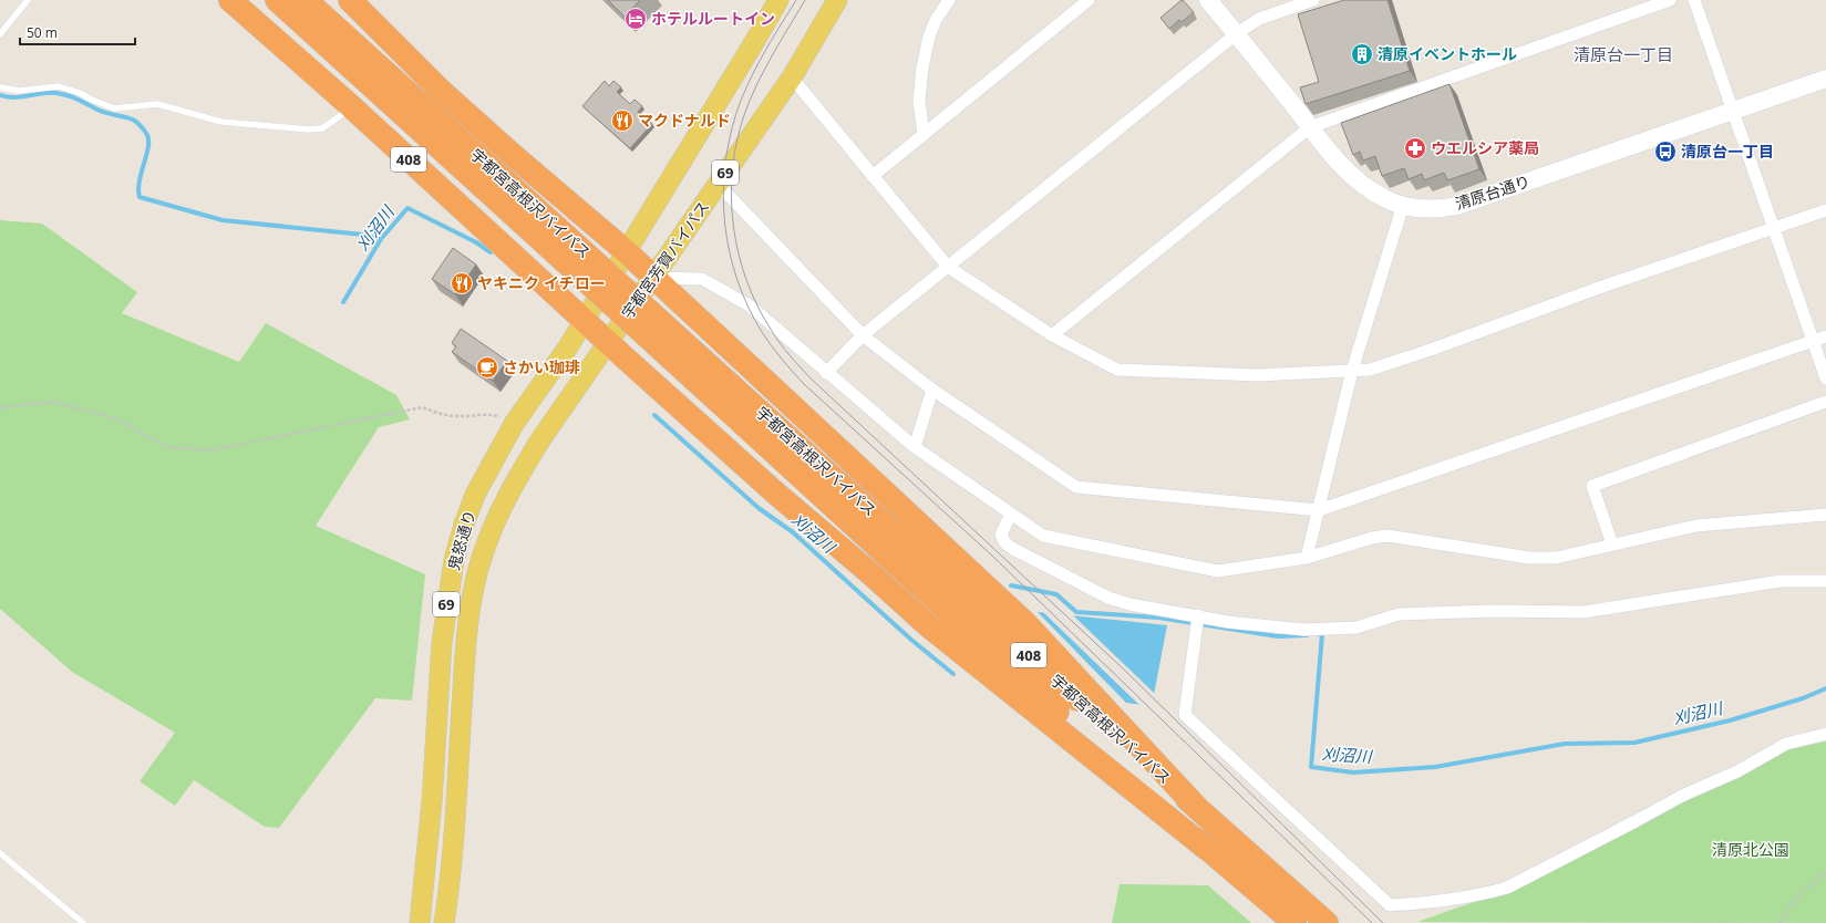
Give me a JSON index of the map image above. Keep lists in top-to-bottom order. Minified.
{"streets":{"highway":["408","宇都宮高根沢バイパス"],"main road":["69","宇都宮芳賀バイパス","鬼怒通り"],"street":["清原台通り"]},"crossings":[["408","69"],["408","宇都宮高根沢バイパス"],["408","宇都宮芳賀バイパス"],["408","鬼怒通り"],["69","鬼怒通り"],["宇都宮芳賀バイパス","鬼怒通り"]],"districts":["清原台一丁目"],"water":["刈沼川"],"parks":["清原北公園"],"places":{"hotel":["ホテルルートイン"],"building":["清原イベントホール"],"restaurant":["マクドナルド","ヤキニク イチロー"],"pharmacy":["ウエルシア薬局"],"bus stop":["清原台一丁目"],"cafe":["さかい珈琲"]},"scale_bar":"50 m"}
